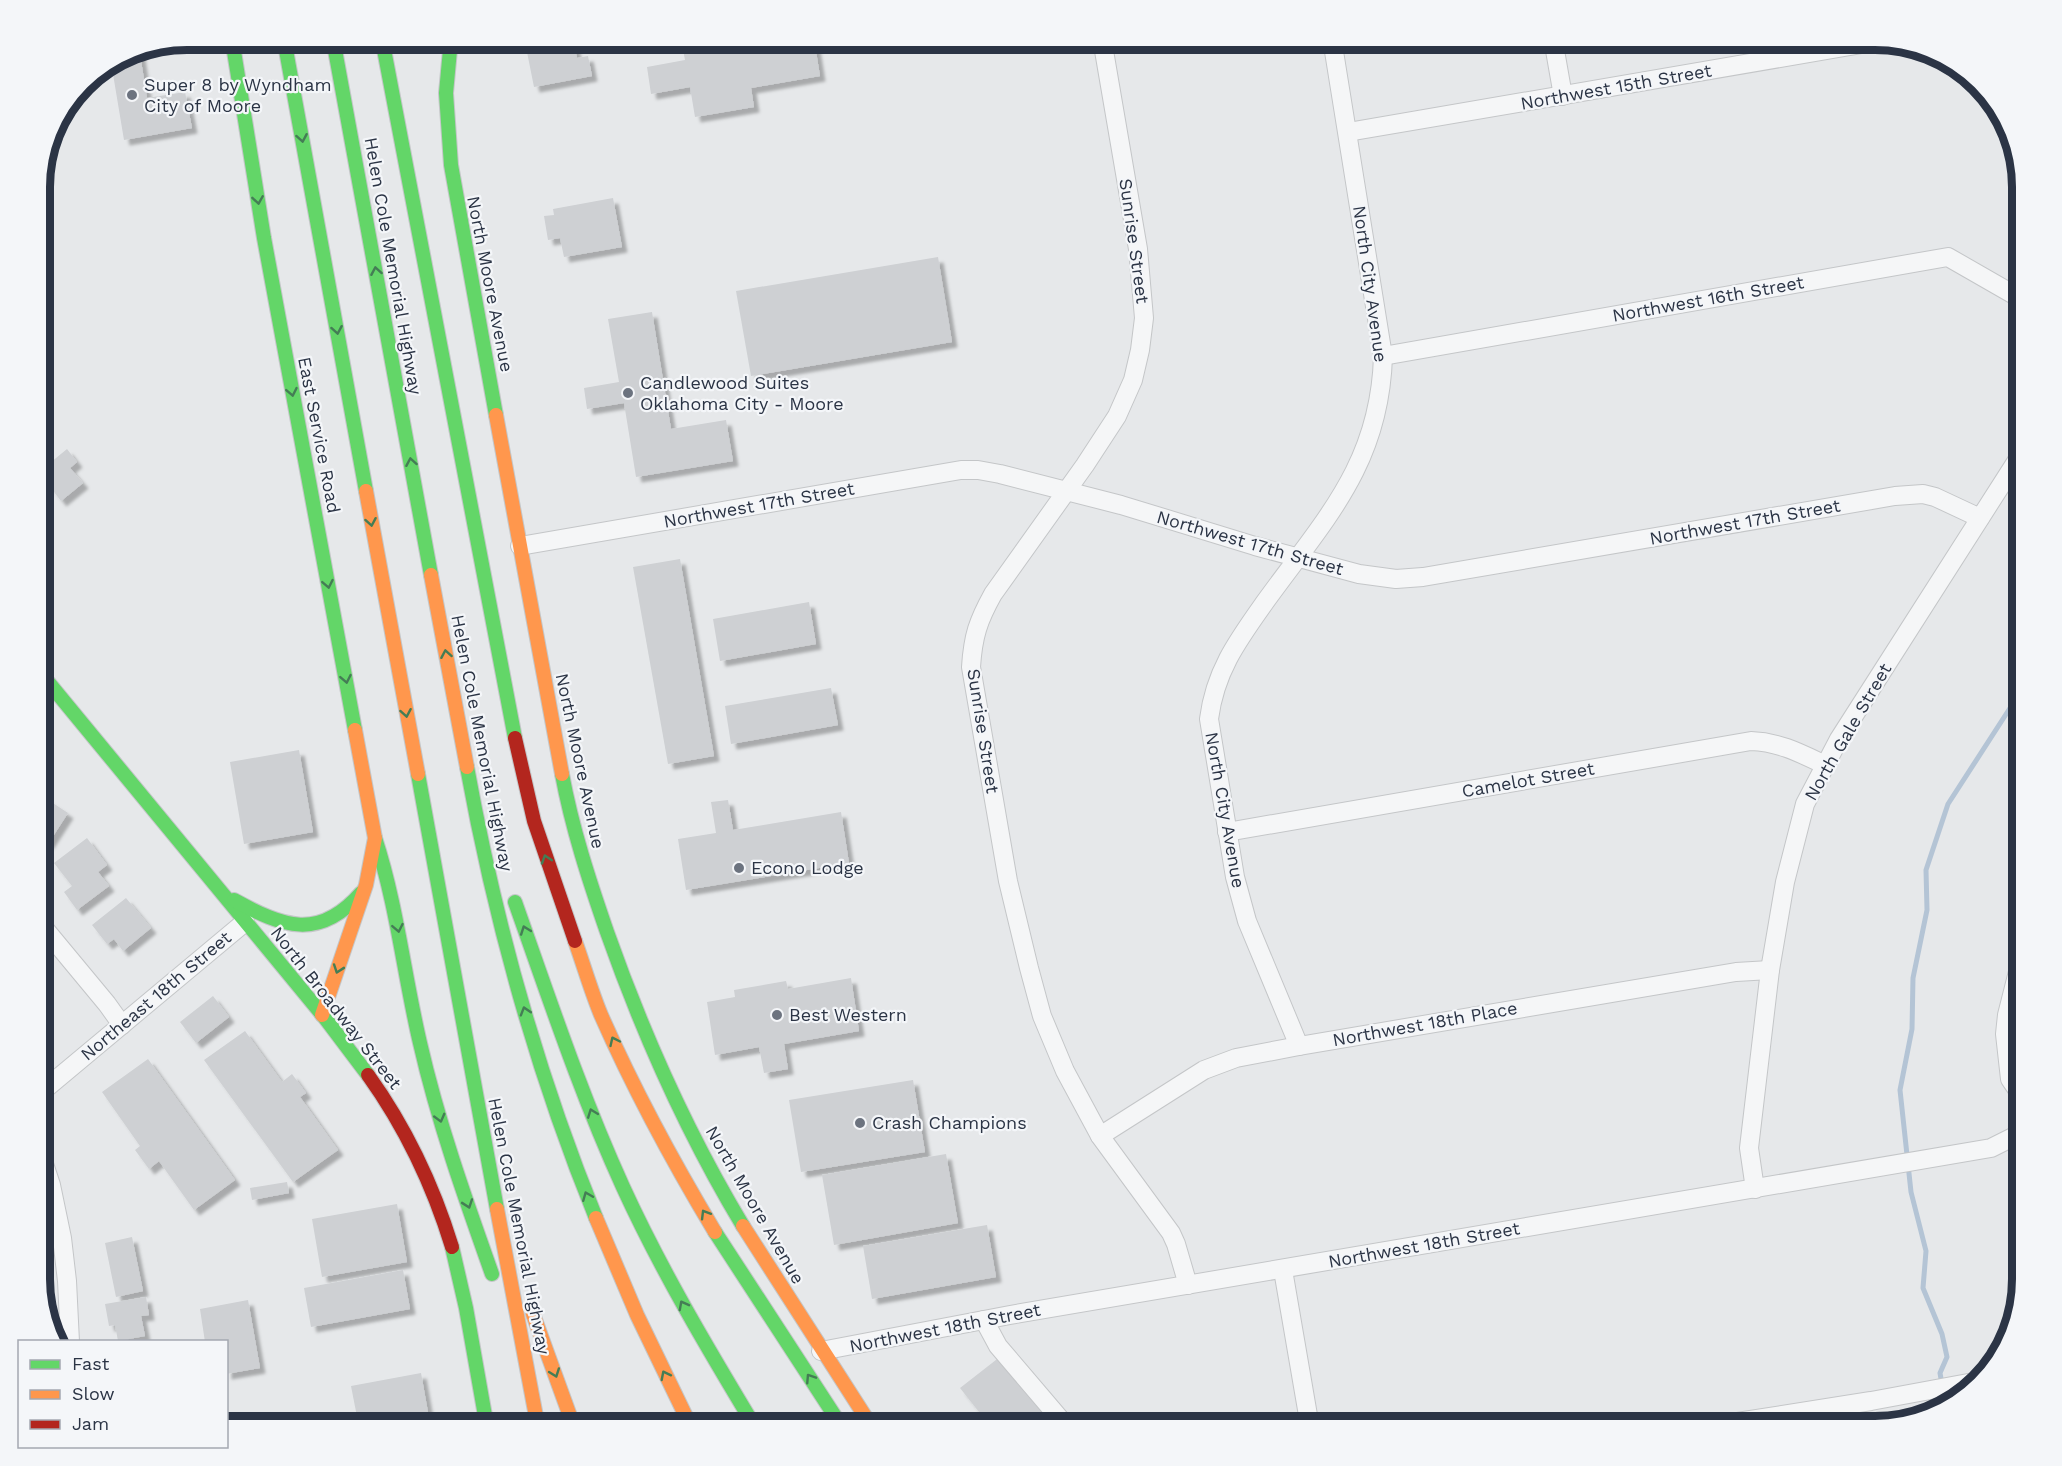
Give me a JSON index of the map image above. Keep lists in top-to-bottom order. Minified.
{"streets":{"main road":["Helen Cole Memorial Highway","North Moore Avenue","East Service Road","North Broadway Street"],"street":["Northwest 15th Street","Sunrise Street","North City Avenue","Northwest 16th Street","Northwest 17th Street","North Gale Street","Camelot Street","Northeast 18th Street","Northwest 18th Place","Northwest 18th Street"]},"crossings":[["Northwest 15th Street","North City Avenue"],["Sunrise Street","Northwest 17th Street"],["Sunrise Street","Northwest 18th Place"],["Sunrise Street","Northwest 18th Street"],["North Moore Avenue","Northwest 17th Street"],["North Moore Avenue","Northwest 18th Street"],["North City Avenue","Northwest 16th Street"],["North City Avenue","Northwest 17th Street"],["North City Avenue","Camelot Street"],["North City Avenue","Northwest 18th Place"],["Northwest 17th Street","North Gale Street"],["North Gale Street","Camelot Street"],["North Gale Street","Northwest 18th Place"],["North Gale Street","Northwest 18th Street"],["Northeast 18th Street","North Broadway Street"]],"one_way":["East Service Road"],"places":["Super 8 by Wyndham City of Moore","Candlewood Suites Oklahoma City - Moore","Econo Lodge","Best Western","Crash Champions"],"legend":["Fast","Slow","Jam"]}
